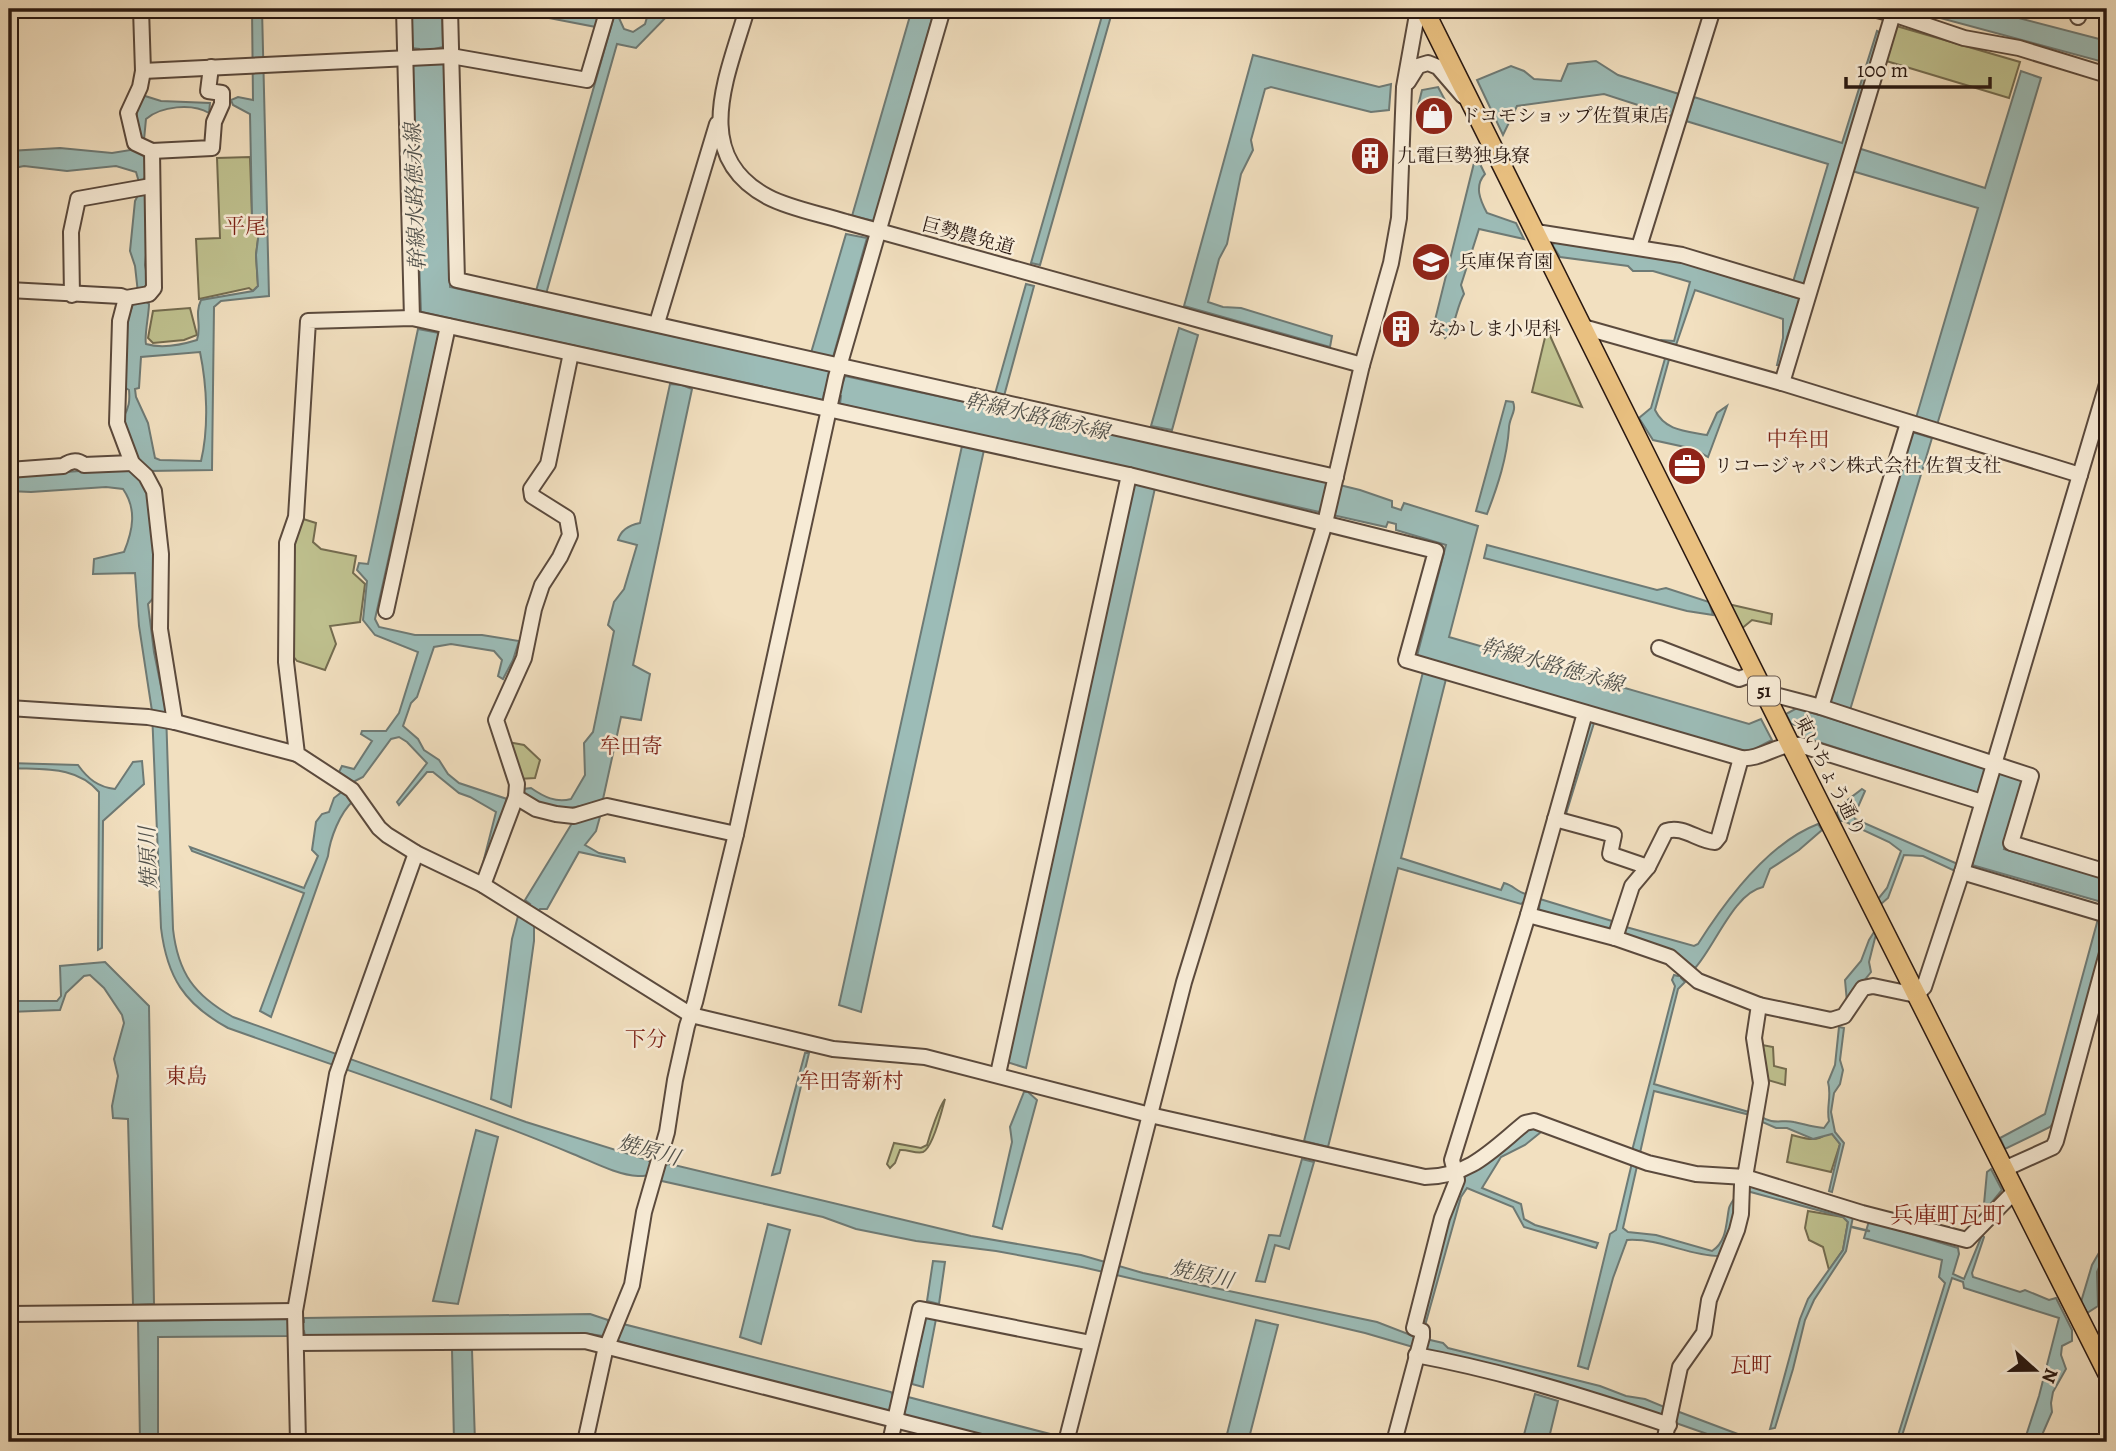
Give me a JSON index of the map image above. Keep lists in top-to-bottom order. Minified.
{"streets":{"main road":["51","東いちょう通り"],"street":["巨勢農免道"]},"districts":["平尾","中牟田","牟田寄","下分","東島","牟田寄新村","兵庫町瓦町","瓦町"],"water":["幹線水路徳永線","焼原川"],"places":{"shop":["ドコモショップ佐賀東店"],"building":["九電巨勢独身寮","なかしま小児科"],"school or university":["兵庫保育園"],"office":["リコージャパン株式会社 佐賀支社"]},"scale_bar":"100 m","north":"right"}
